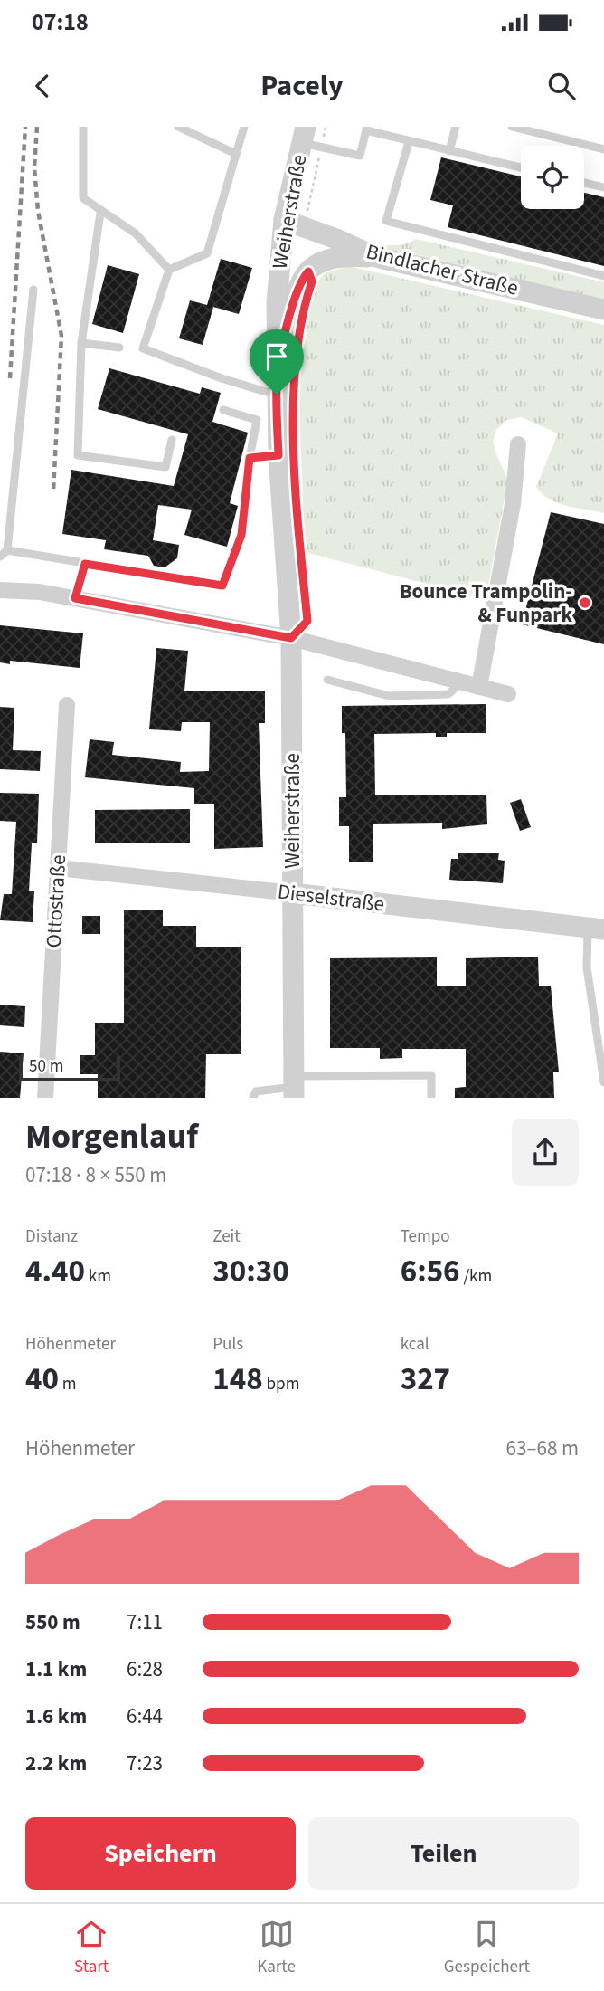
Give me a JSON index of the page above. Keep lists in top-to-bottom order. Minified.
{"streets":{"street":["Weiherstraße","Bindlacher Straße","Dieselstraße","Ottostraße"]},"crossings":[["Weiherstraße","Bindlacher Straße"],["Weiherstraße","Dieselstraße"],["Dieselstraße","Ottostraße"]],"places":["Bounce Trampolin- & Funpark"],"scale_bar":"50 m","page":{"status":"07:18","header":"Pacely","scale":"50 m","heading":["Morgenlauf","07:18 · 8 × 550 m"],"stats":[["Distanz","4.40 km"],["Zeit","30:30"],["Tempo","6:56 /km"],["Höhenmeter","40 m"],["Puls","148 bpm"],["kcal","327"]],"chart":["Höhenmeter","63–68 m"],"list":[{"name":"550 m","note":"7:11"},{"name":"1.1 km","note":"6:28"},{"name":"1.6 km","note":"6:44"},{"name":"2.2 km","note":"7:23"}],"buttons":["Speichern","Teilen"],"tabs":["Start","Karte","Gespeichert"]}}
